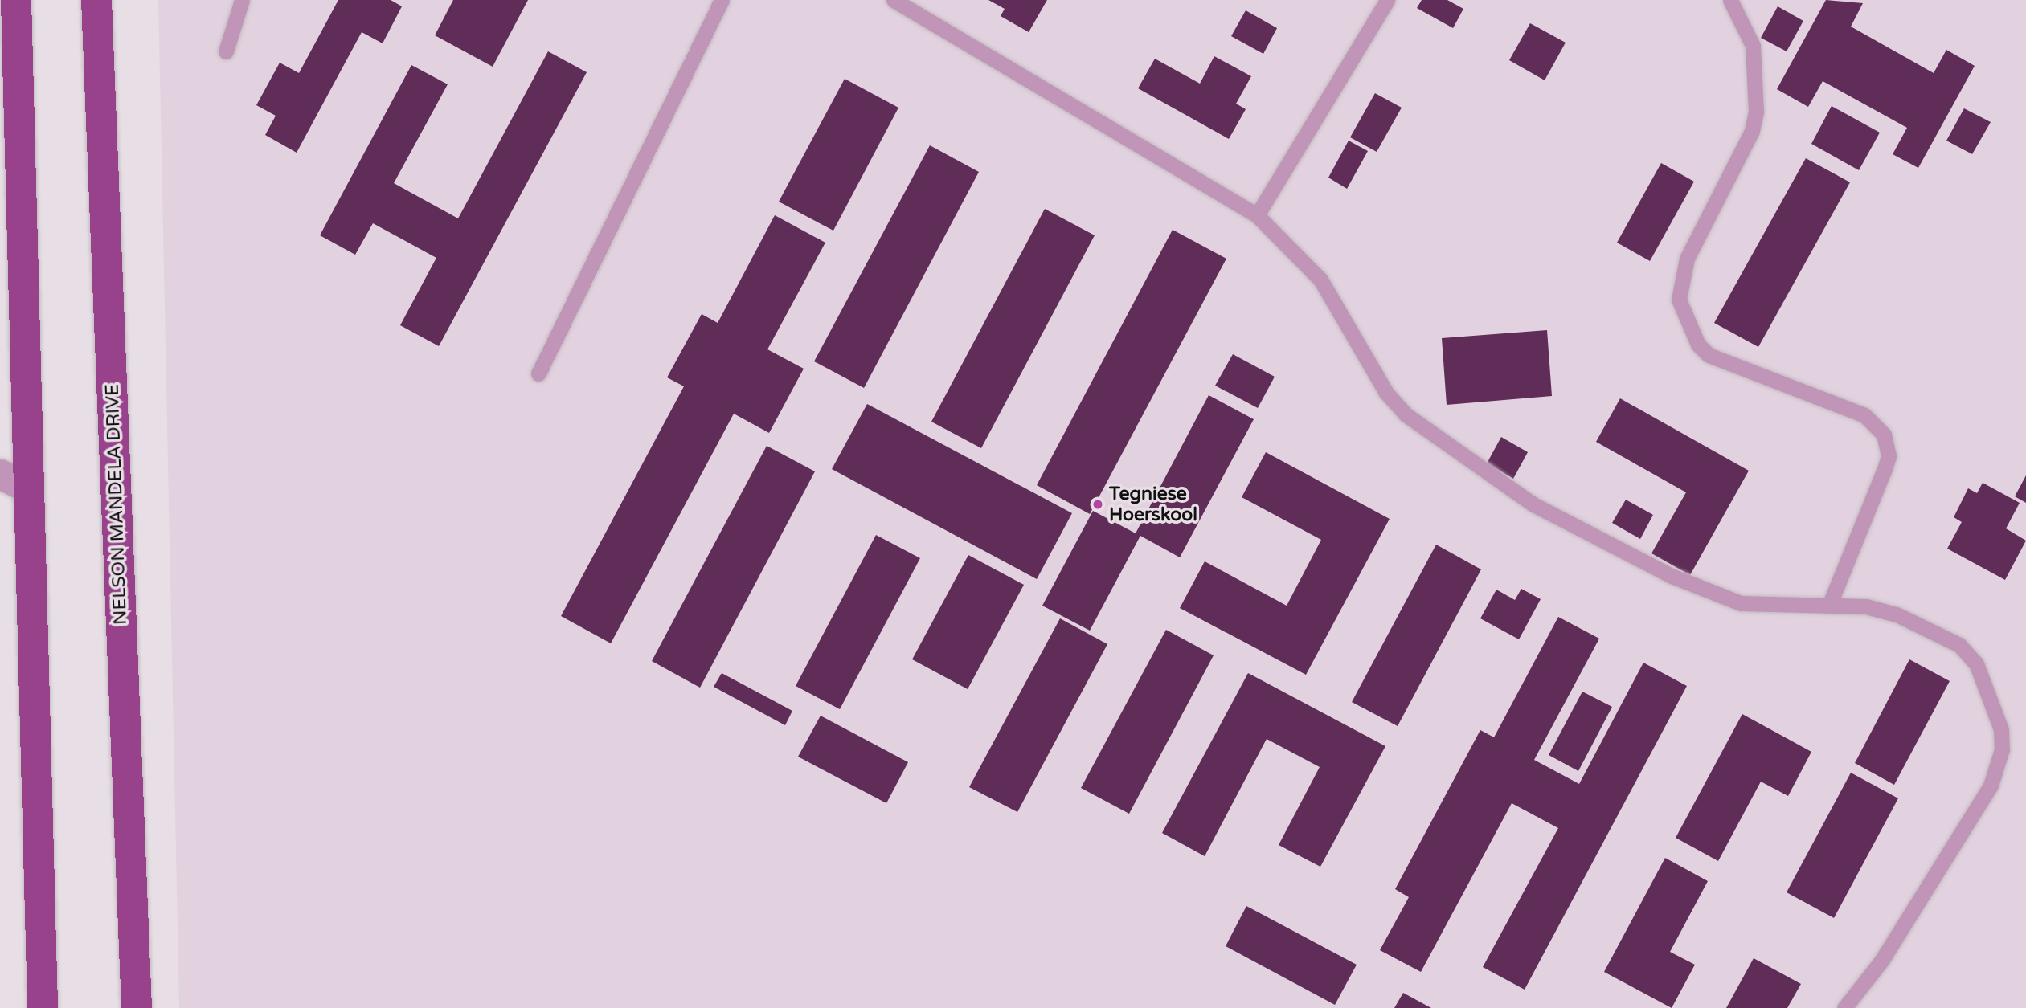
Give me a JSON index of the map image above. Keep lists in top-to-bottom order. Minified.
{"streets":{"highway":["NELSON MANDELA DRIVE"]},"places":["Tegniese Hoerskool"]}
